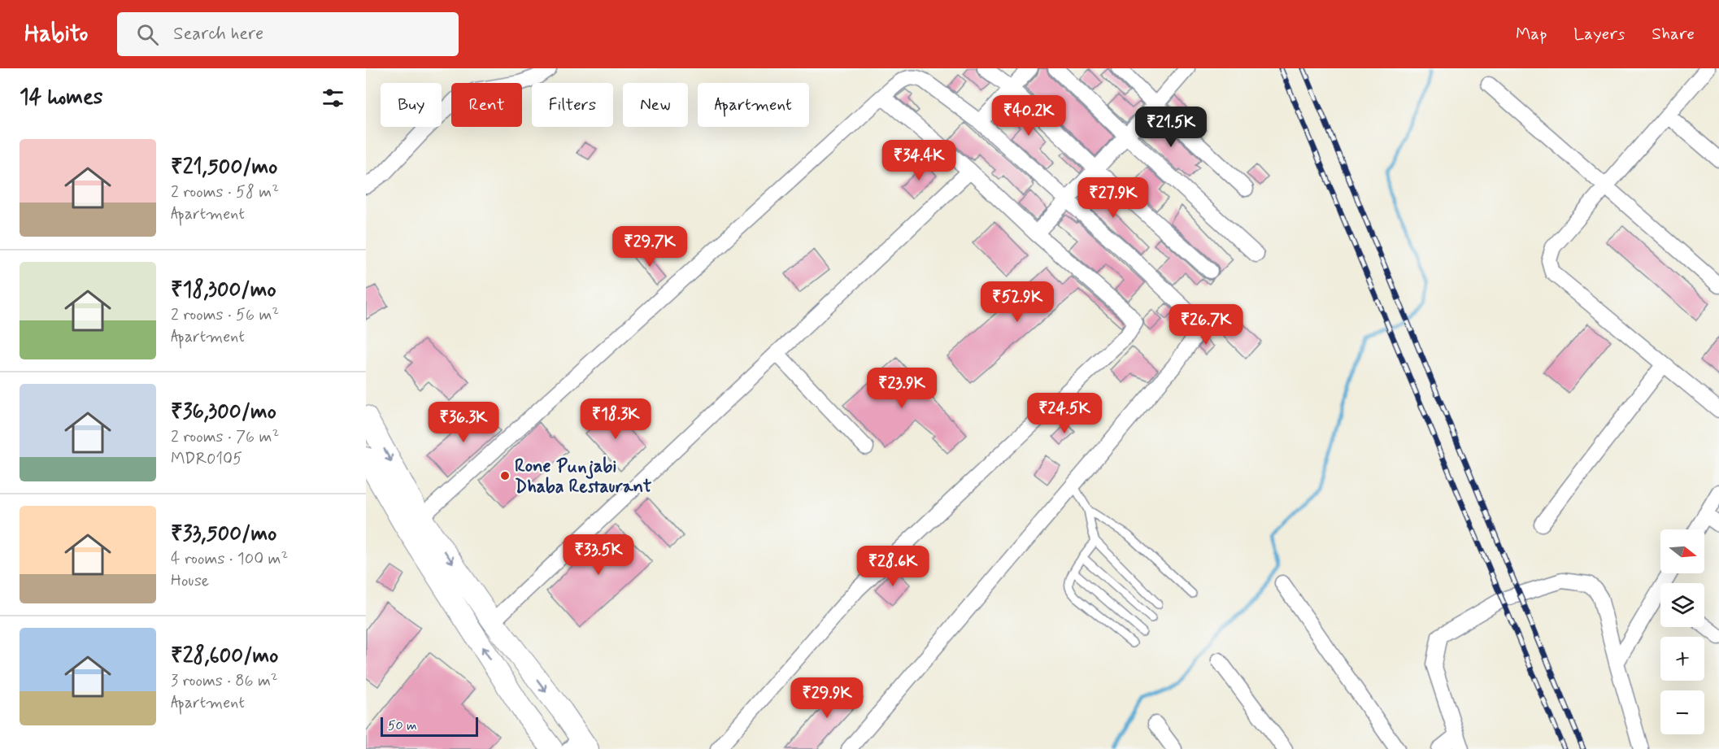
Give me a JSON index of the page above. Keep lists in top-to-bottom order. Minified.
{"places":["Rone Punjabi Dhaba Restaurant"],"scale_bar":"50 m","north":"right","page":{"header":"Habito","search":"Search here","nav":["Map","Layers","Share"],"heading":"14 homes","chip":["Buy","Rent","Filters","New","Apartment"],"price":["₹40.2K","₹21.5K","₹34.4K","₹27.9K","₹29.7K","₹52.9K","₹26.7K","₹23.9K","₹24.5K","₹18.3K","₹36.3K","₹33.5K","₹28.6K","₹29.9K"],"list":[{"name":"₹21,500/mo","note":"2 rooms · 58 m² · Apartment"},{"name":"₹18,300/mo","note":"2 rooms · 56 m² · Apartment"},{"name":"₹36,300/mo","note":"2 rooms · 76 m² · MDR0105"},{"name":"₹33,500/mo","note":"4 rooms · 100 m² · House"},{"name":"₹28,600/mo","note":"3 rooms · 86 m² · Apartment"}],"map_buttons":["+","−"],"scale":"50 m"}}
